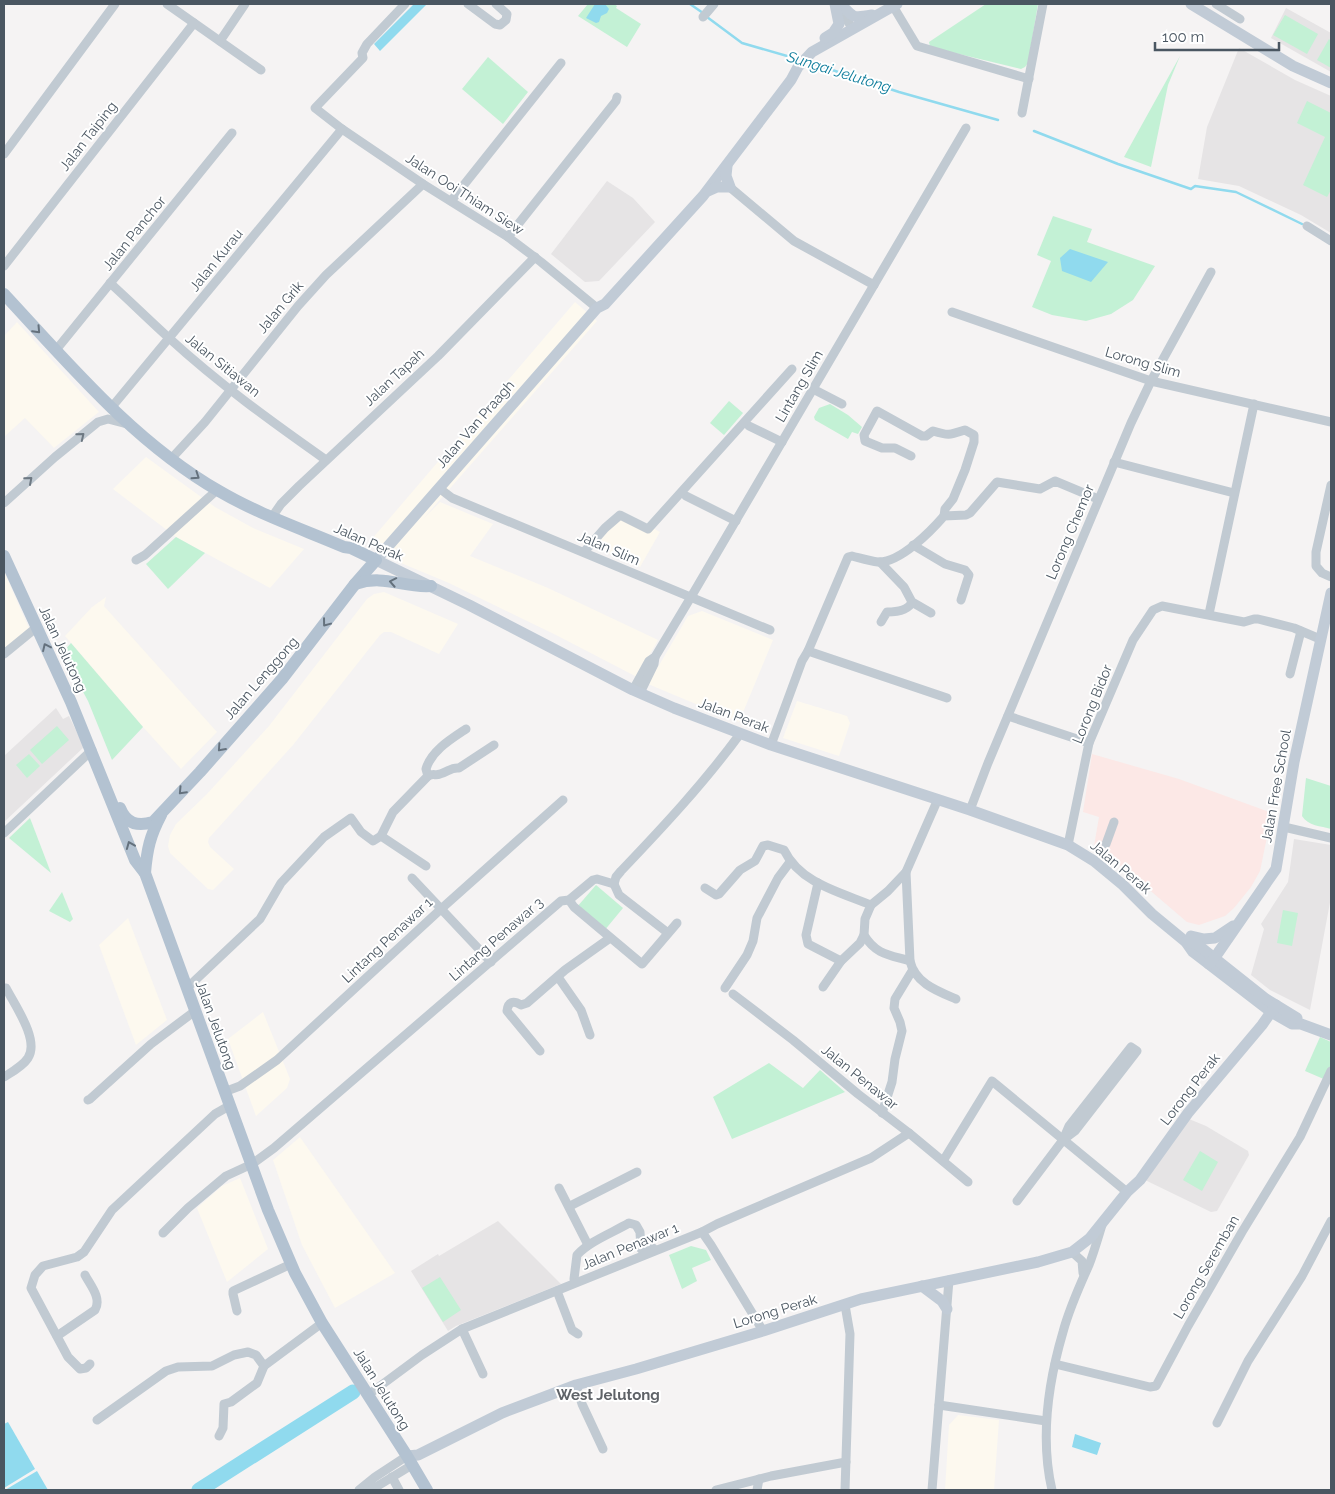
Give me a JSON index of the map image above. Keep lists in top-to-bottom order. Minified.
{"streets":{"main road":["Jalan Van Praagh","Jalan Perak","Jalan Jelutong","Jalan Lenggong","Jalan Free School","Lorong Perak"],"street":["Jalan Taiping","Jalan Ooi Thiam Siew","Jalan Panchor","Jalan Kurau","Jalan Grik","Lorong Slim","Jalan Sitiawan","Jalan Tapah","Lintang Slim","Lorong Chemor","Jalan Slim","Lorong Bidor","Lintang Penawar 3","Lintang Penawar 1","Jalan Penawar","Jalan Penawar 1","Lorong Seremban"]},"crossings":[["Jalan Ooi Thiam Siew","Jalan Kurau"],["Jalan Ooi Thiam Siew","Jalan Grik"],["Jalan Ooi Thiam Siew","Jalan Tapah"],["Jalan Ooi Thiam Siew","Jalan Van Praagh"],["Jalan Panchor","Jalan Sitiawan"],["Jalan Panchor","Jalan Perak"],["Jalan Kurau","Jalan Sitiawan"],["Jalan Kurau","Jalan Perak"],["Jalan Grik","Jalan Sitiawan"],["Jalan Grik","Jalan Perak"],["Lorong Slim","Lorong Chemor"],["Jalan Sitiawan","Jalan Tapah"],["Jalan Tapah","Jalan Perak"],["Lintang Slim","Jalan Perak"],["Lintang Slim","Jalan Slim"],["Jalan Van Praagh","Jalan Perak"],["Jalan Van Praagh","Jalan Slim"],["Jalan Van Praagh","Jalan Lenggong"],["Lorong Chemor","Jalan Perak"],["Jalan Perak","Jalan Lenggong"],["Jalan Perak","Lorong Bidor"],["Jalan Perak","Jalan Free School"],["Jalan Perak","Lorong Perak"],["Jalan Jelutong","Jalan Lenggong"],["Jalan Jelutong","Lintang Penawar 3"],["Jalan Jelutong","Lintang Penawar 1"],["Jalan Jelutong","Lorong Perak"],["Jalan Jelutong","Jalan Penawar 1"],["Jalan Penawar","Jalan Penawar 1"]],"one_way":["Jalan Lenggong"],"districts":["West Jelutong"],"water":["Sungai Jelutong"],"scale_bar":"100 m"}
